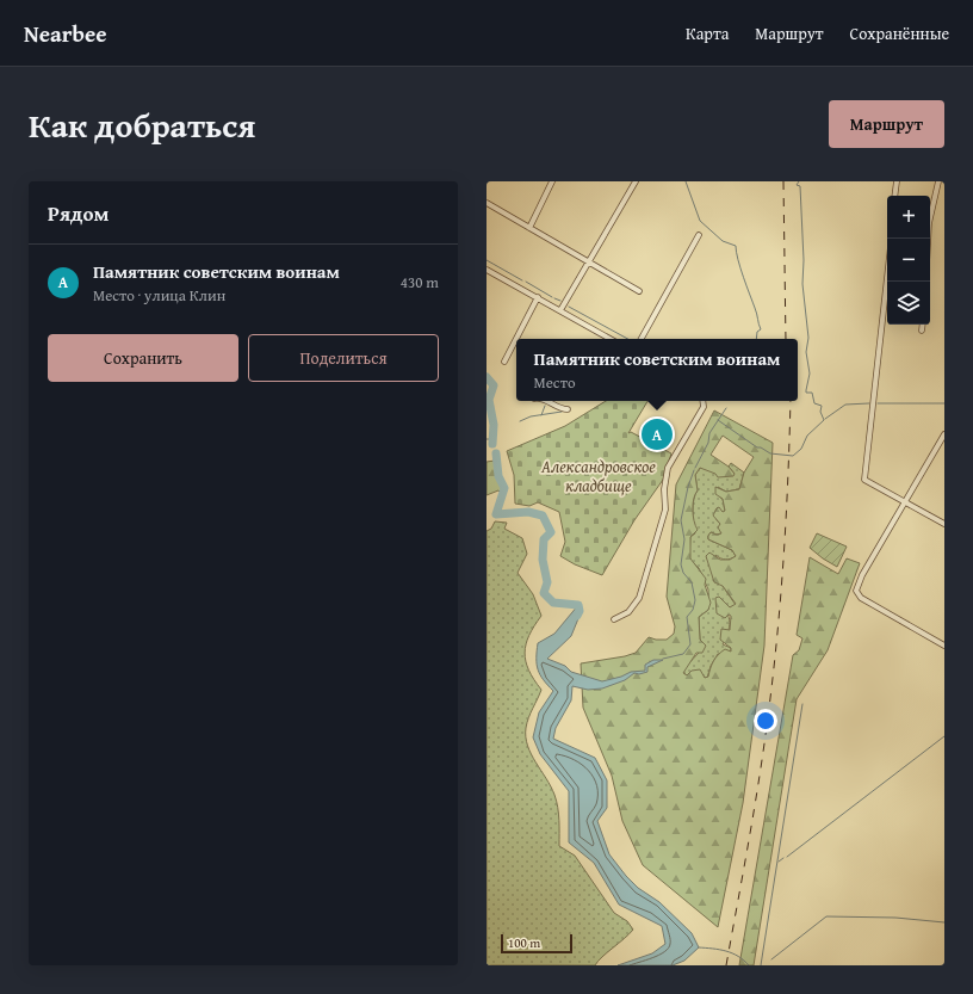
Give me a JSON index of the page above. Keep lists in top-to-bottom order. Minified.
{"parks":["Александровское кладбище"],"scale_bar":"100 m","page":{"header":"Nearbee","nav":["Карта","Маршрут","Сохранённые"],"title":"Как добраться","buttons":["Маршрут",["Сохранить","Поделиться"]],"heading":"Рядом","map_buttons":["+","−"],"list":[{"mark":"A","name":"Памятник советским воинам","note":"Место · улица Клин","value":"430 m"}],"popup":["Памятник советским воинам","Место"],"pins":"A","scale":"100 m"}}
